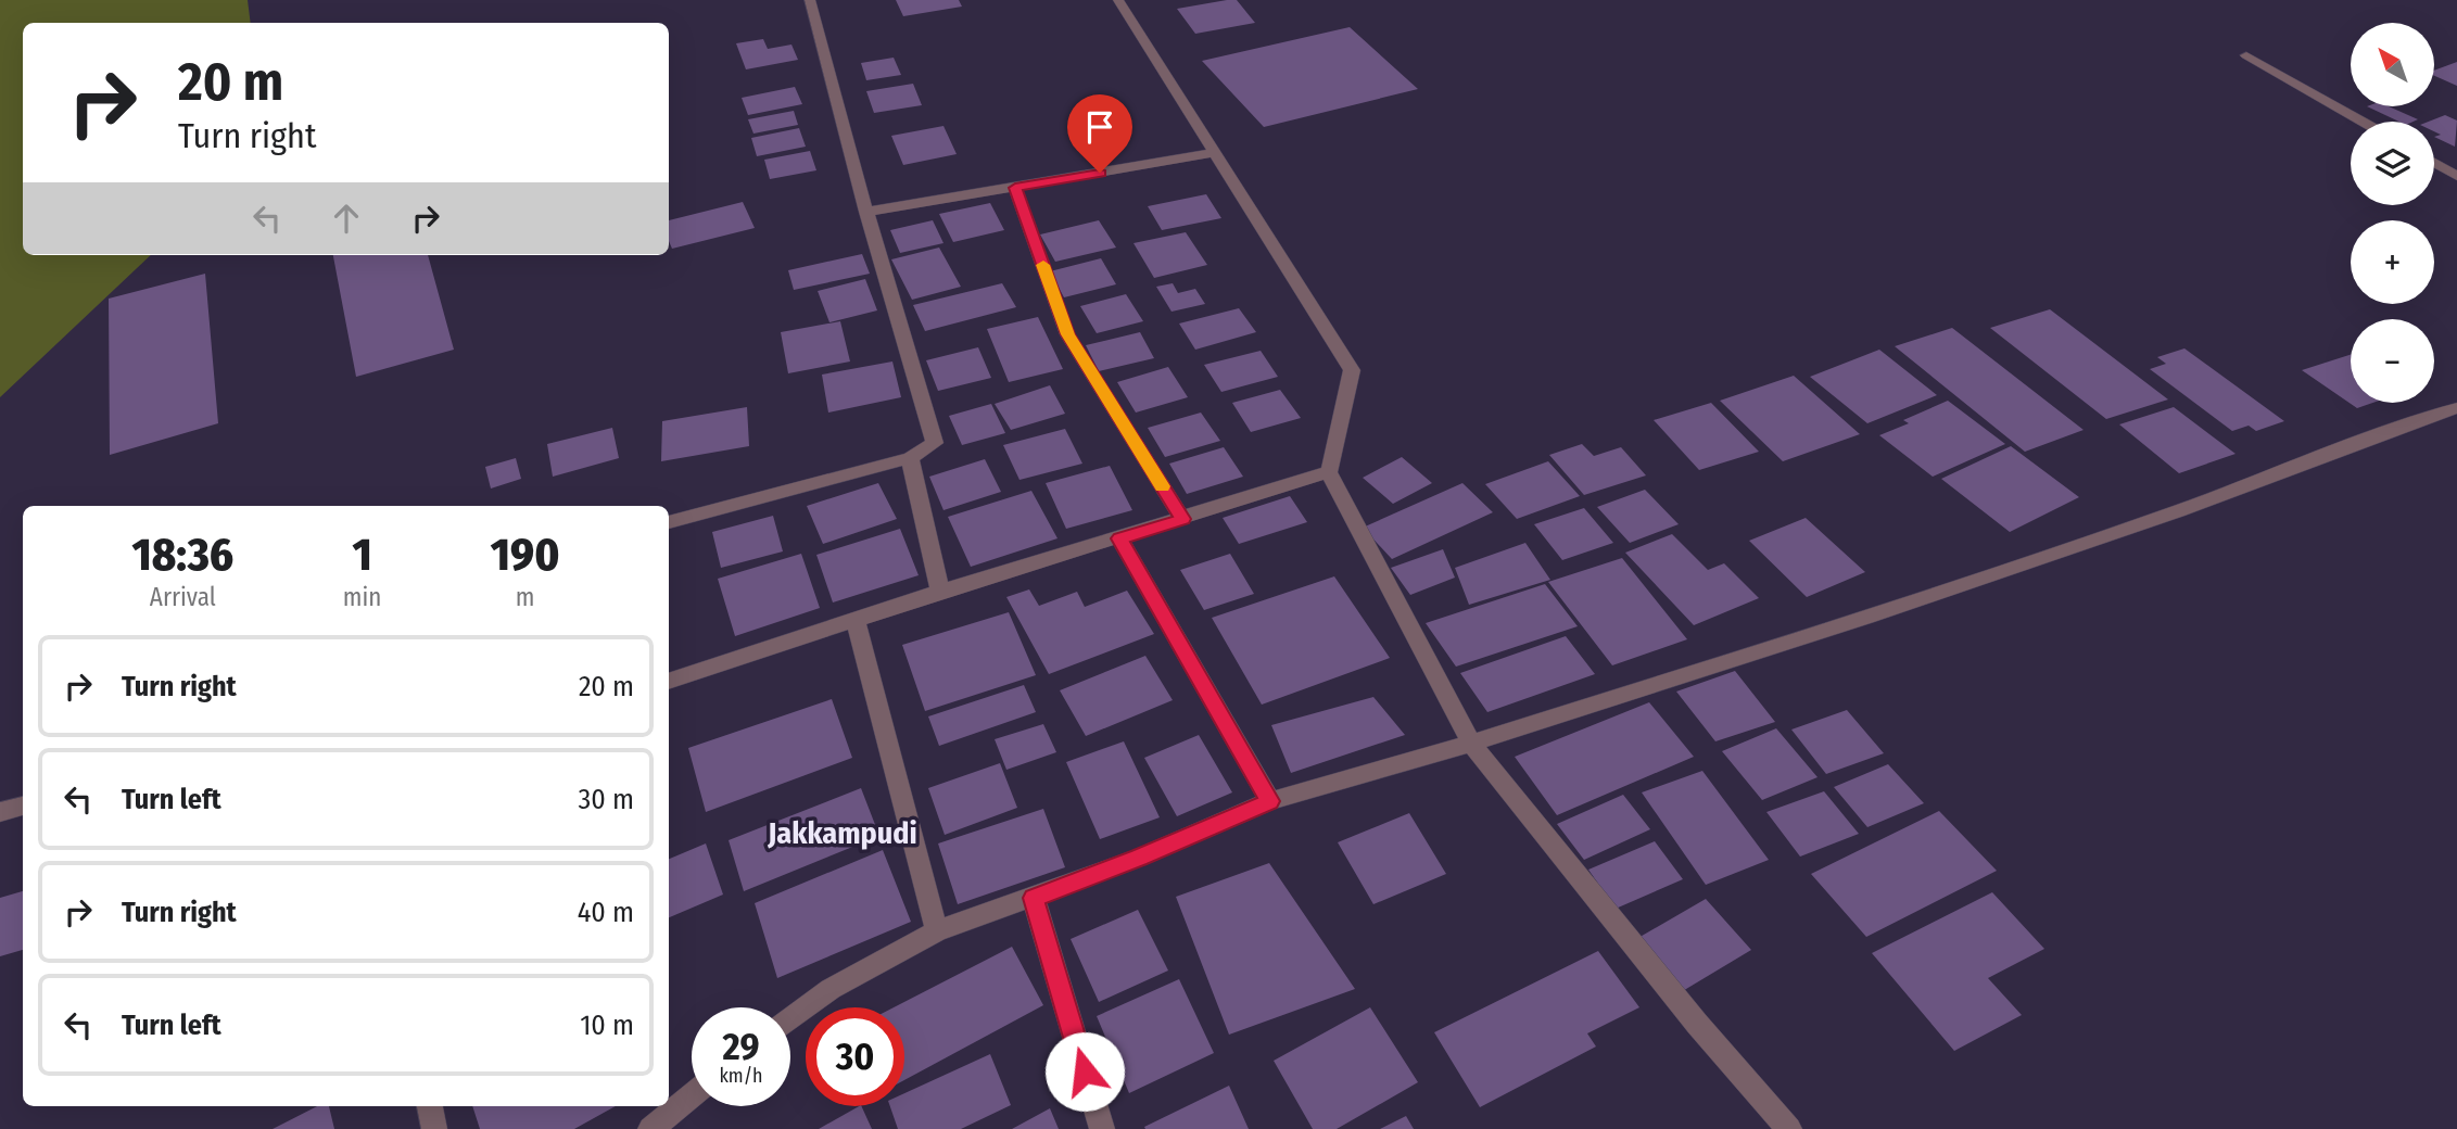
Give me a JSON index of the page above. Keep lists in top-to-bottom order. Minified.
{"districts":["Jakkampudi"],"north":"top left","page":{"map_buttons":["+","−"],"turn":["20 m","Turn right"],"eta":["18:36","Arrival","1","min","190","m"],"list":[{"name":"Turn right","value":"20 m"},{"name":"Turn left","value":"30 m"},{"name":"Turn right","value":"40 m"},{"name":"Turn left","value":"10 m"}],"speed":"29 km/h","limit":"30"}}
